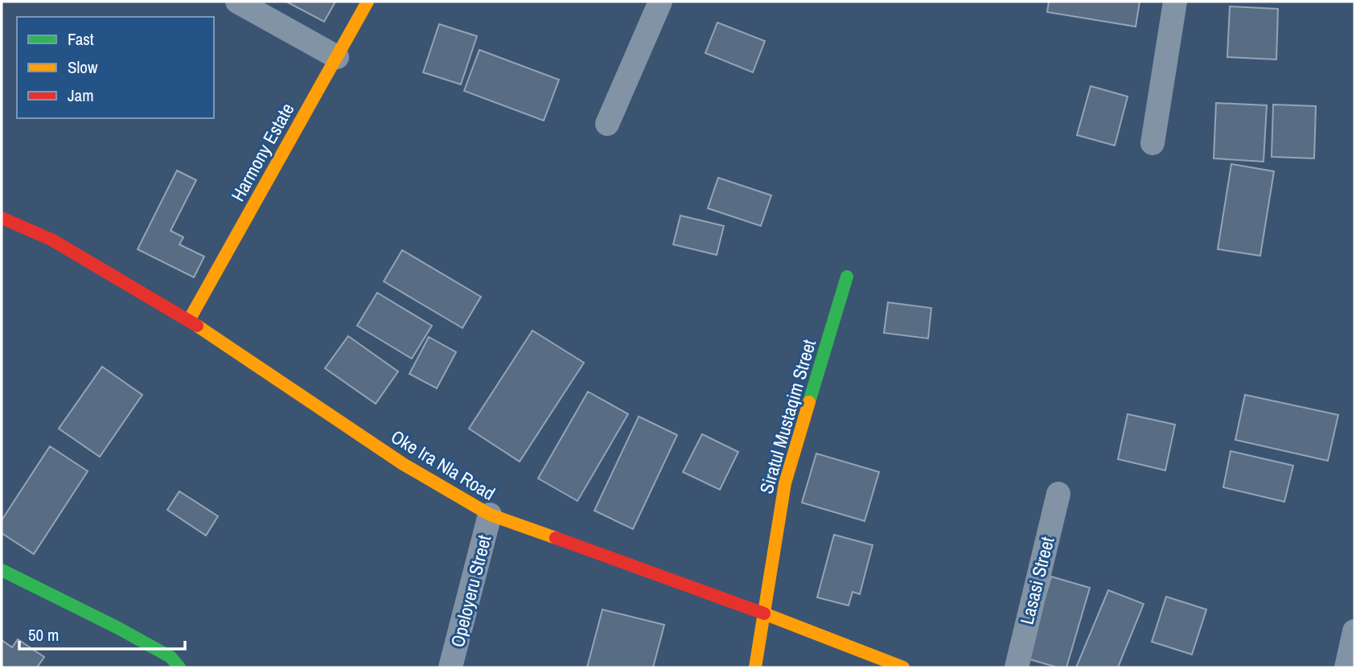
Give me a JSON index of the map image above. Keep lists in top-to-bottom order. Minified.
{"streets":{"street":["Harmony Estate","Siratul Mustaqim Street","Oke Ira Nla Road","Lasasi Street","Opeloyeru Street"]},"crossings":[["Harmony Estate","Oke Ira Nla Road"],["Siratul Mustaqim Street","Oke Ira Nla Road"],["Oke Ira Nla Road","Opeloyeru Street"]],"legend":["Fast","Slow","Jam"],"scale_bar":"50 m"}
